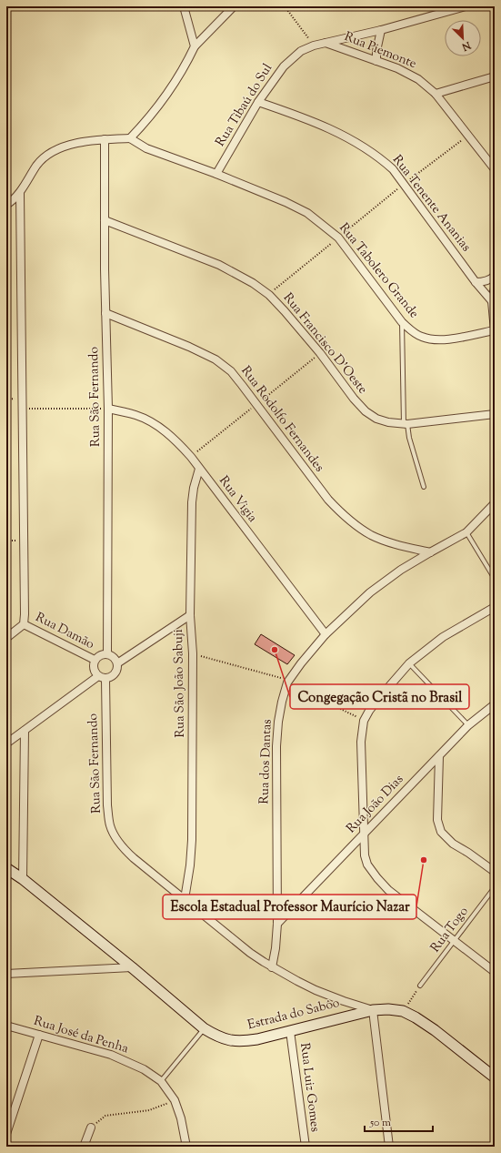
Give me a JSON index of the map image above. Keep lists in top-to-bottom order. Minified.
{"streets":{"street":["Rua Piemonte","Rua Tibaú do Sul","Rua Tenente Ananias","Rua Tabolero Grande","Rua Francisco D'Oeste","Rua São Fernando","Rua Rodolfo Fernandes","Rua Vigia","Rua Damão","Rua São João Sabuji","Rua dos Dantas","Rua João Dias","Estrada do Sabôo","Rua José da Penha","Rua Luiz Gomes"],"lane":["Rua Togo"]},"crossings":[["Rua Piemonte","Rua Tibaú do Sul"],["Rua Tibaú do Sul","Rua Tenente Ananias"],["Rua Tibaú do Sul","Rua Tabolero Grande"],["Rua Francisco D'Oeste","Rua São Fernando"],["Rua São Fernando","Rua Rodolfo Fernandes"],["Rua São Fernando","Rua Vigia"],["Rua São Fernando","Rua Damão"],["Rua São Fernando","Rua São João Sabuji"],["Rua São Fernando","Rua dos Dantas"],["Rua São Fernando","Estrada do Sabôo"],["Rua Rodolfo Fernandes","Rua dos Dantas"],["Rua Vigia","Rua São João Sabuji"],["Rua Vigia","Rua dos Dantas"],["Rua dos Dantas","Rua João Dias"],["Estrada do Sabôo","Rua Luiz Gomes"]],"places":["Congegação Cristã no Brasil","Escola Estadual Professor Maurício Nazar"],"scale_bar":"50 m","north":"bottom right"}
